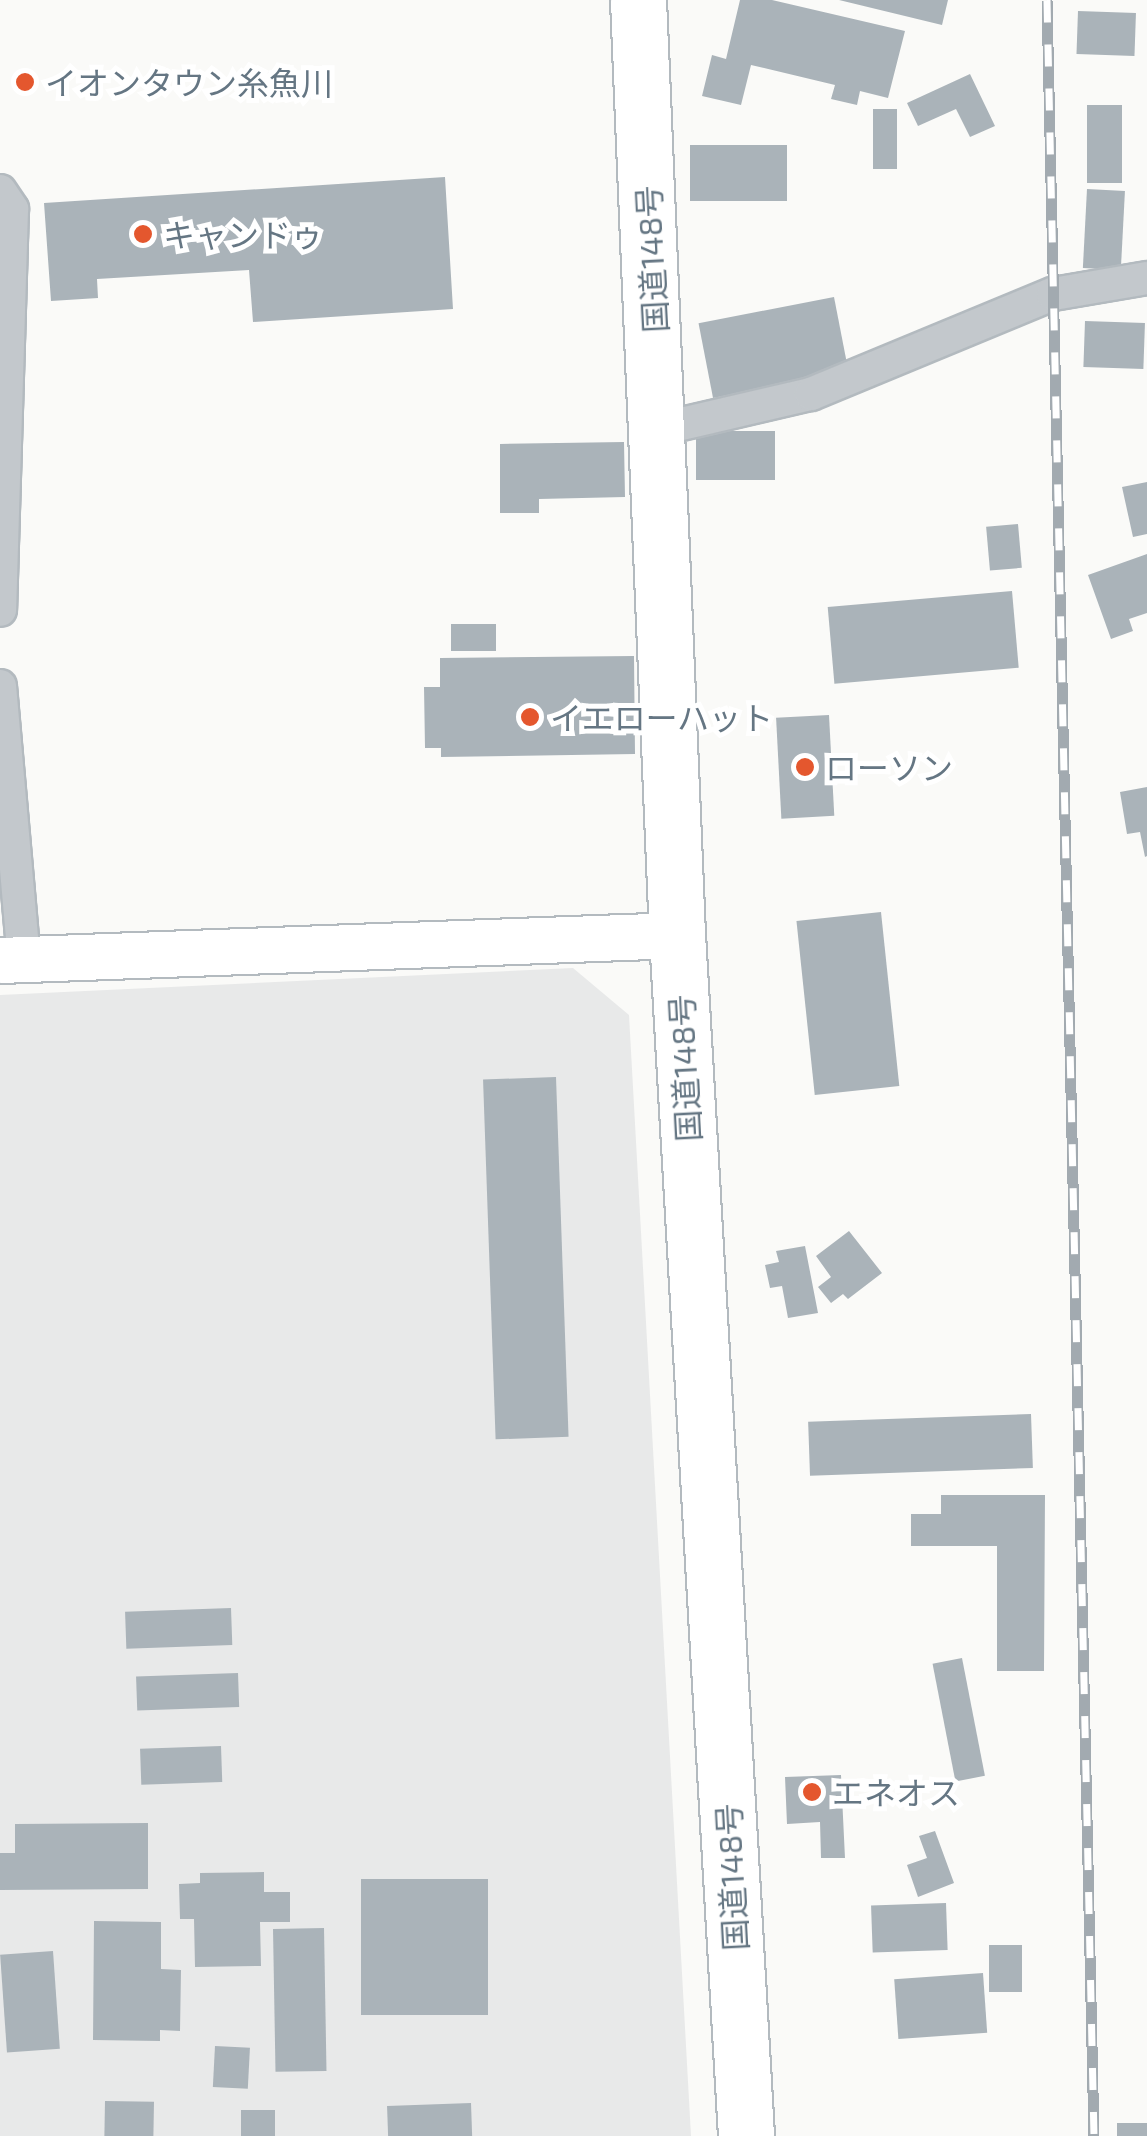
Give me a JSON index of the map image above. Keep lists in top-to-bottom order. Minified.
{"streets":{"highway":["国道148号"]},"places":["イオンタウン糸魚川","キャンドゥ","イエローハット","ローソン","エネオス"]}
